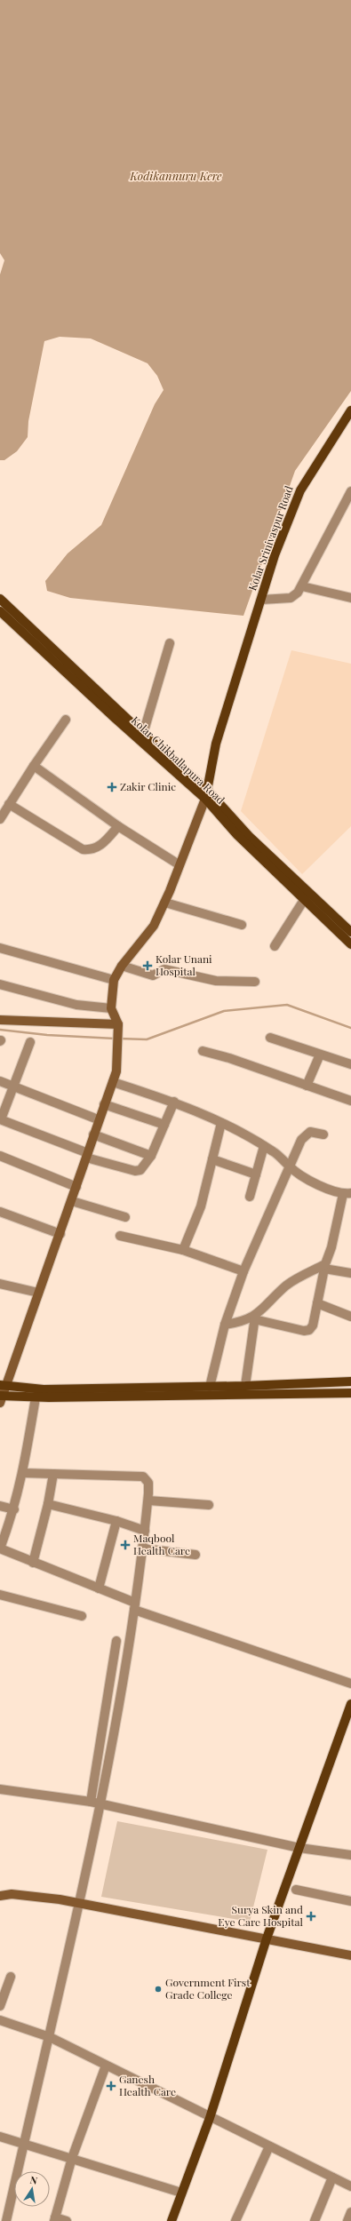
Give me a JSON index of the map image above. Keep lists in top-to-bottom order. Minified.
{"streets":{"main road":["Kolar Srinivaspur Road","Kolar Chikballapura Road"]},"crossings":[["Kolar Srinivaspur Road","Kolar Chikballapura Road"]],"water":["Kodikannuru Kere"],"places":{"health":["Zakir Clinic","Kolar Unani Hospital","Maqbool Health Care","Surya Skin and Eye Care Hospital","Ganesh Health Care"],"other":["Government First Grade College"]},"north":"top"}
